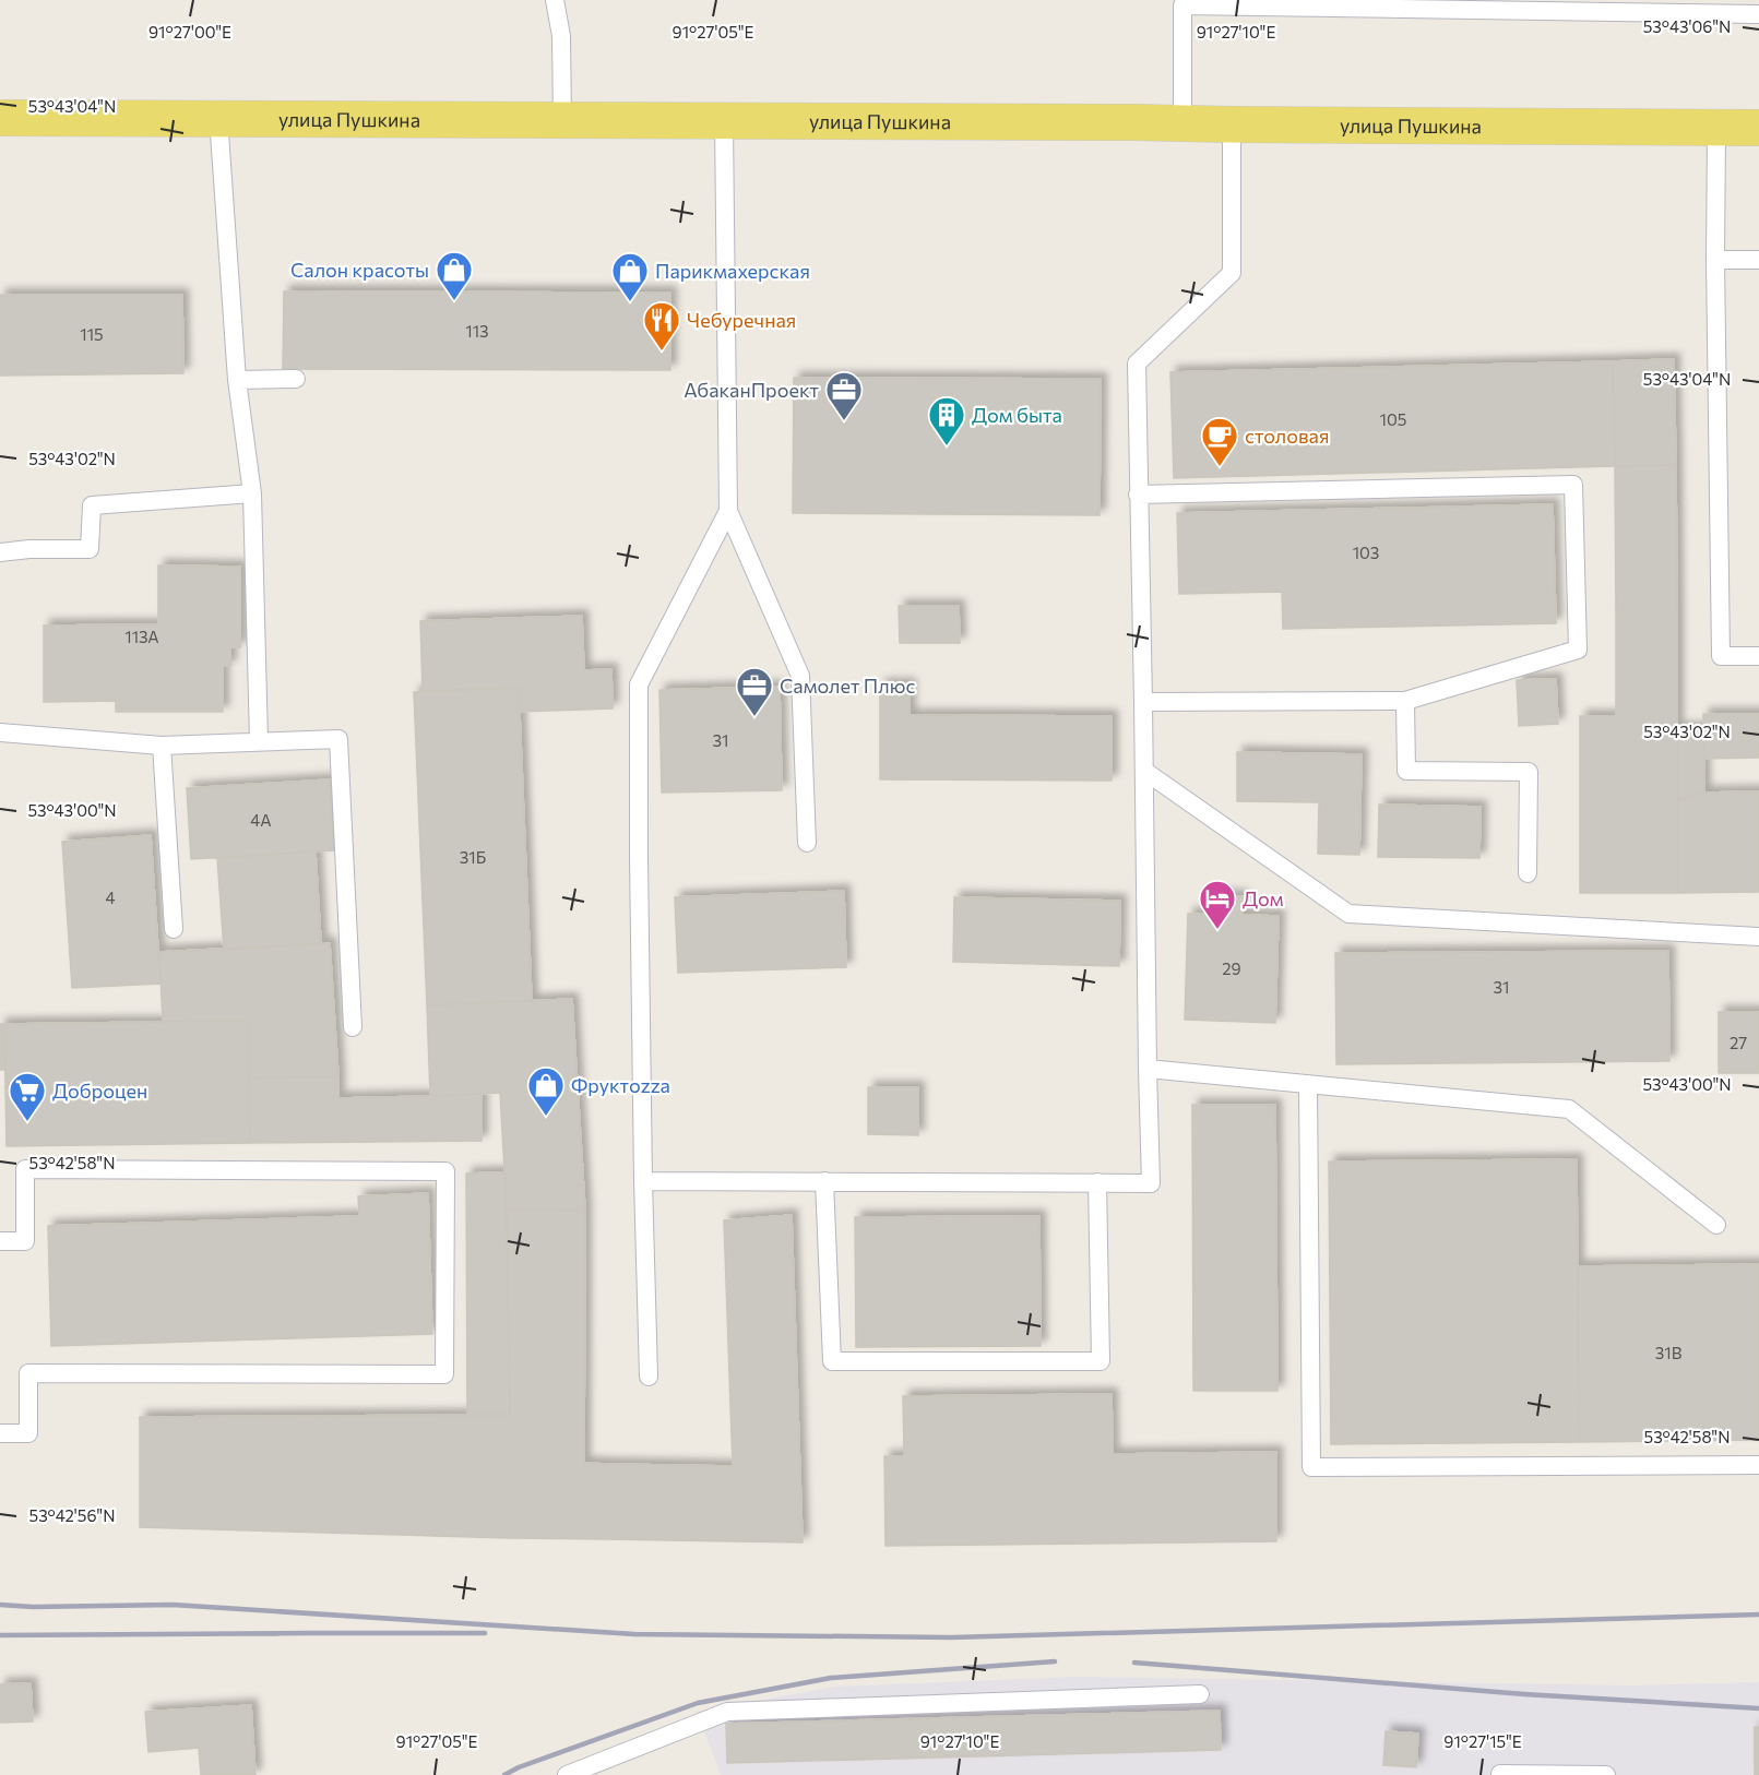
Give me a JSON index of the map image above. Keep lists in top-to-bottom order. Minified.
{"streets":{"main road":["улица Пушкина"]},"places":{"shop":["Салон красоты","Парикмахерская","Фруктоzzа"],"restaurant":["Чебуречная"],"office":["АбаканПроект","Самолет Плюс"],"building":["Дом быта"],"cafe":["столовая"],"hotel":["Дом"],"supermarket":["Доброцен"]},"house_numbers":["113","115","105","103","113А","31","4А","31Б","4","29","31","27","31В"],"coordinates":["53°43'06\"N","91°27'00\"E","91°27'05\"E","91°27'10\"E","53°43'04\"N","53°43'02\"N","53°43'00\"N","53°42'58\"N","53°42'56\"N","91°27'15\"E"]}
